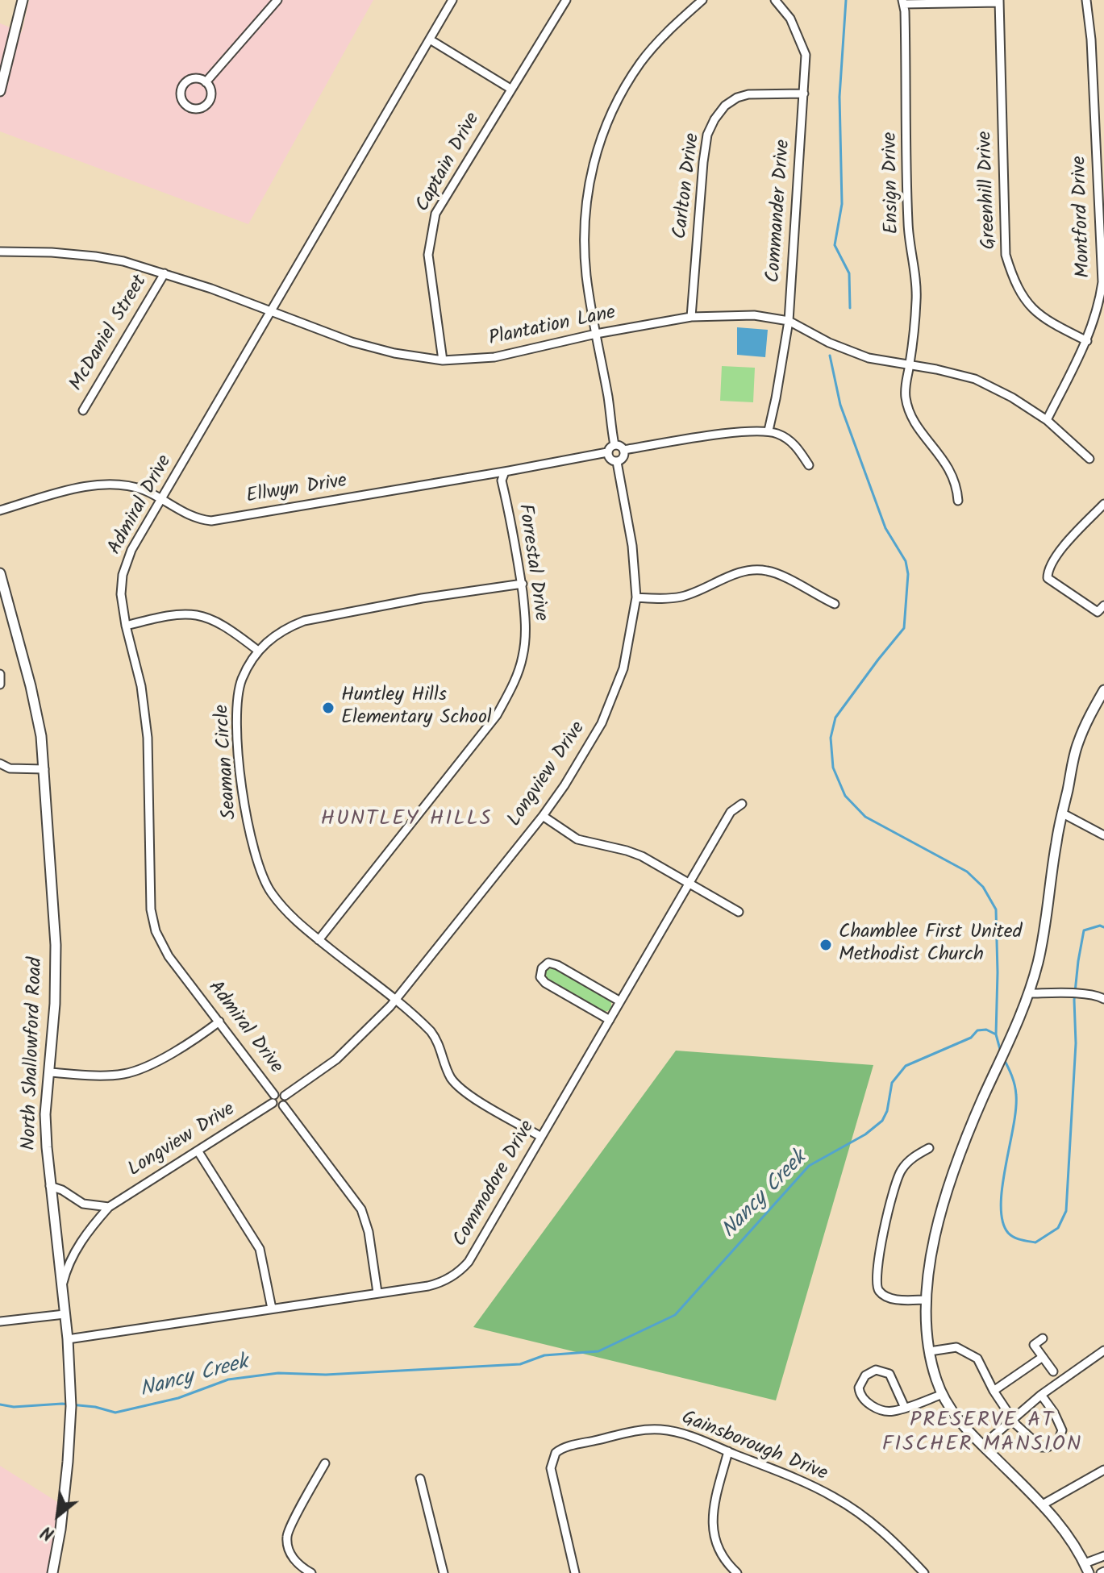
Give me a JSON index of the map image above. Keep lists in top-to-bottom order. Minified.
{"streets":{"street":["Captain Drive","Ensign Drive","Carlton Drive","Greenhill Drive","Commander Drive","Montford Drive","Plantation Lane","McDaniel Street","Ellwyn Drive","Admiral Drive","Forrestal Drive","Seaman Circle","Longview Drive","North Shallowford Road","Commodore Drive","Gainsborough Drive"]},"crossings":[["Captain Drive","Plantation Lane"],["Ensign Drive","Plantation Lane"],["Carlton Drive","Commander Drive"],["Carlton Drive","Plantation Lane"],["Greenhill Drive","Montford Drive"],["Commander Drive","Plantation Lane"],["Montford Drive","Plantation Lane"],["Plantation Lane","McDaniel Street"],["Plantation Lane","Admiral Drive"],["Ellwyn Drive","Admiral Drive"],["Ellwyn Drive","Forrestal Drive"],["Ellwyn Drive","Longview Drive"],["Admiral Drive","Longview Drive"],["Forrestal Drive","Seaman Circle"],["Seaman Circle","Longview Drive"],["Seaman Circle","Commodore Drive"],["Longview Drive","North Shallowford Road"],["North Shallowford Road","Commodore Drive"]],"districts":["HUNTLEY HILLS","PRESERVE AT FISCHER MANSION"],"water":["Nancy Creek"],"places":["Huntley Hills Elementary School","Chamblee First United Methodist Church"],"north":"bottom left"}
